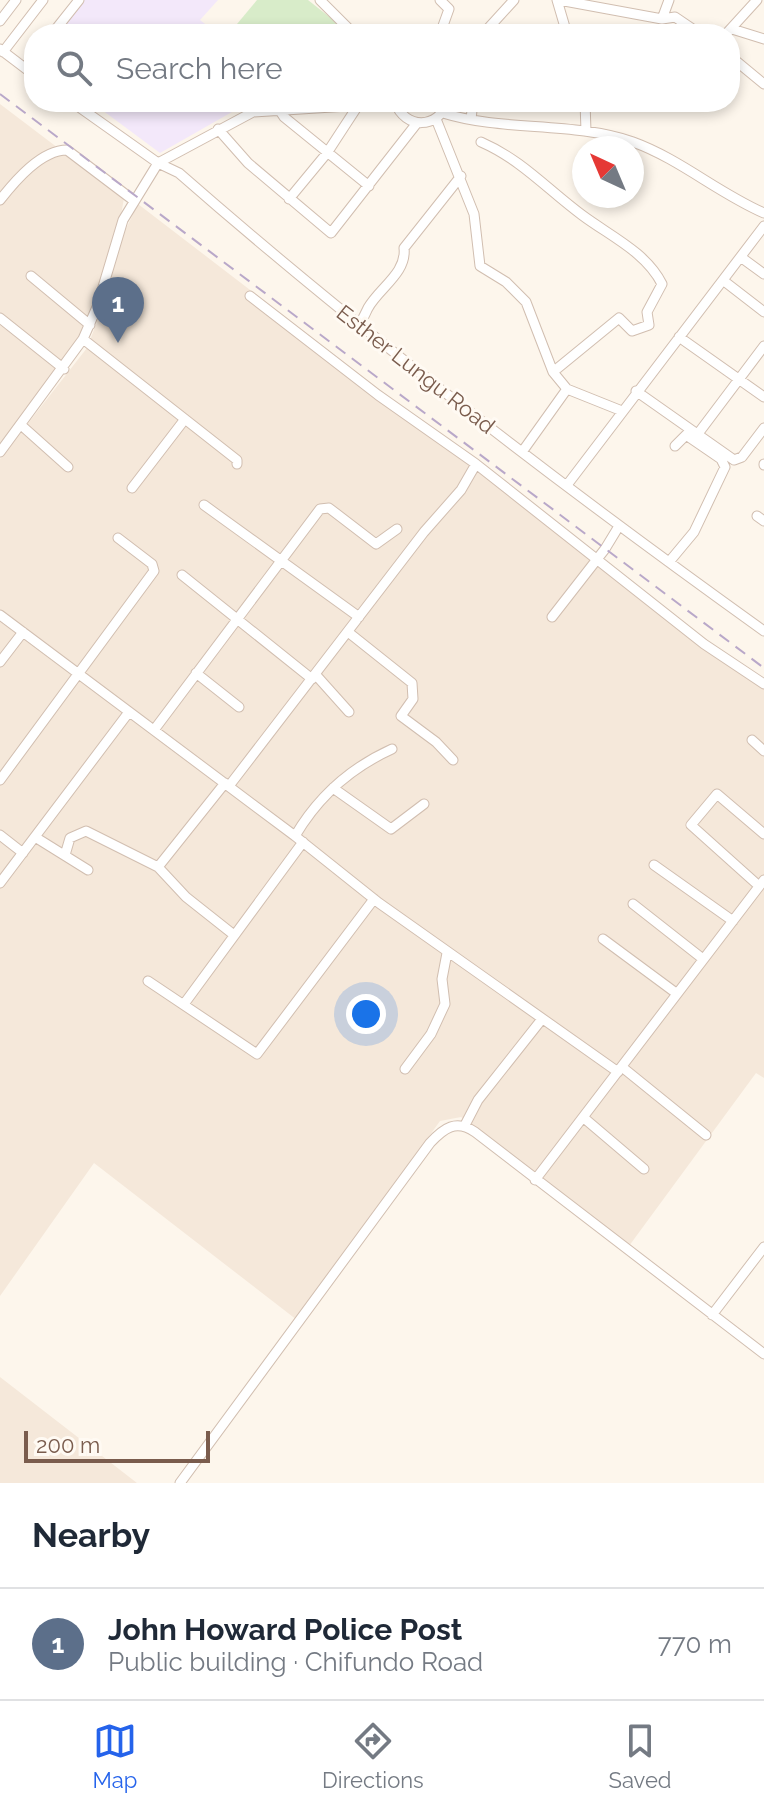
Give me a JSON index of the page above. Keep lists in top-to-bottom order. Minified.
{"streets":{"street":["Esther Lungu Road"]},"scale_bar":"200 m","north":"top left","page":{"search":"Search here","pins":"1","scale":"200 m","heading":"Nearby","list":[{"mark":"1","name":"John Howard Police Post","note":"Public building · Chifundo Road","value":"770 m"}],"nav":["Map","Directions","Saved"]}}
